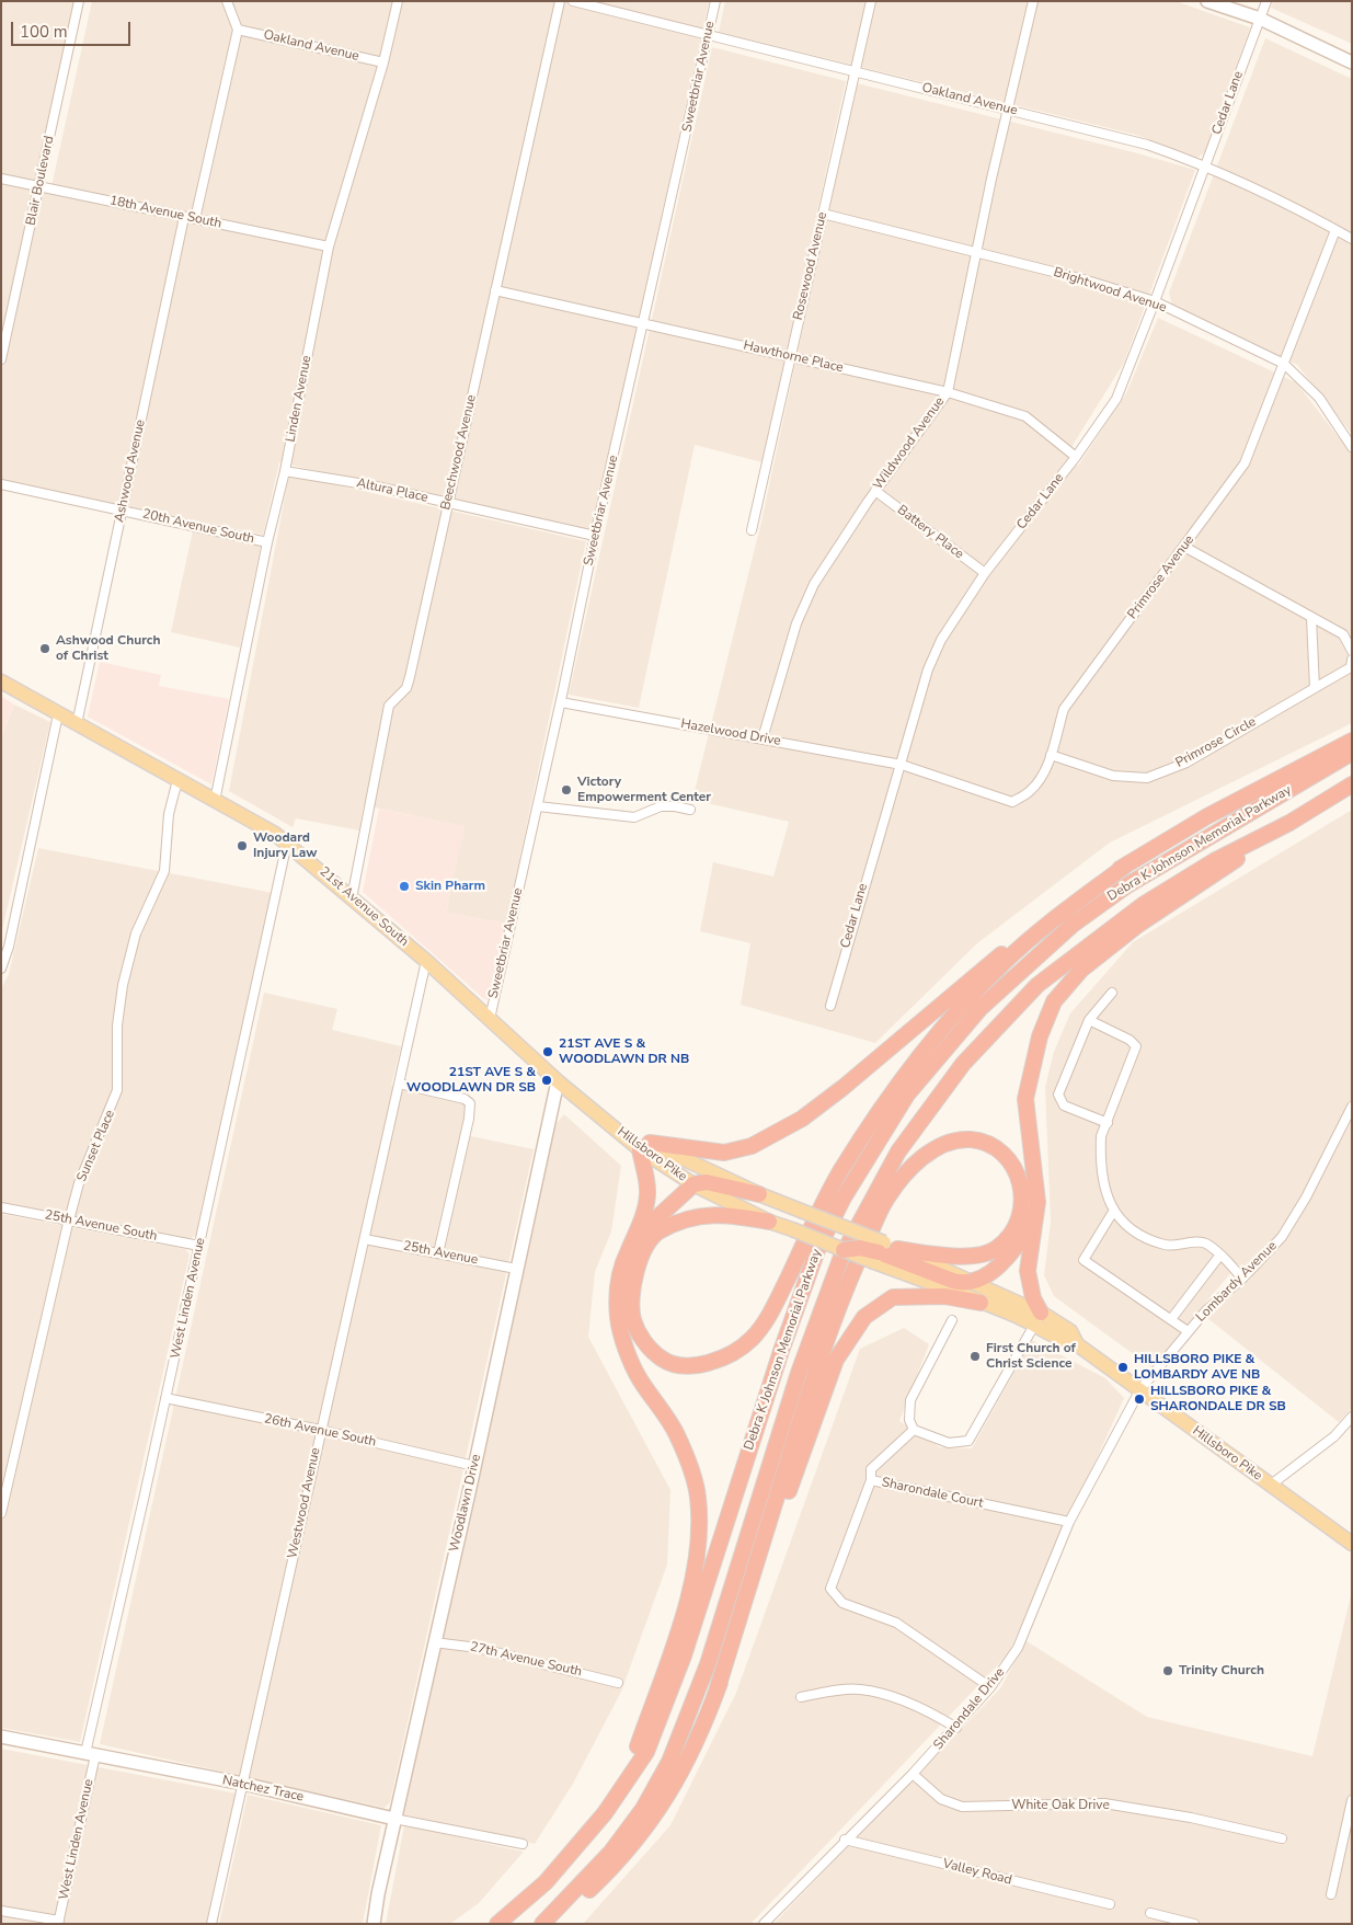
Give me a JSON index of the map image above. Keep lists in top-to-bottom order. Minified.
{"streets":{"highway":["Debra K Johnson Memorial Parkway"],"main road":["21st Avenue South","Hillsboro Pike","Woodlawn Drive","Natchez Trace"],"street":["Oakland Avenue","Sweetbriar Avenue","Cedar Lane","Blair Boulevard","18th Avenue South","Rosewood Avenue","Brightwood Avenue","Hawthorne Place","Linden Avenue","Wildwood Avenue","Beechwood Avenue","Ashwood Avenue","Altura Place","20th Avenue South","Battery Place","Primrose Avenue","Hazelwood Drive","Primrose Circle","Sunset Place","25th Avenue South","25th Avenue","Lombardy Avenue","West Linden Avenue","26th Avenue South","Sharondale Court","Westwood Avenue","27th Avenue South","Sharondale Drive","White Oak Drive","Valley Road"]},"crossings":[["Oakland Avenue","Sweetbriar Avenue"],["Oakland Avenue","Cedar Lane"],["Oakland Avenue","Rosewood Avenue"],["Oakland Avenue","Linden Avenue"],["Oakland Avenue","Wildwood Avenue"],["Oakland Avenue","Primrose Avenue"],["Sweetbriar Avenue","Hawthorne Place"],["Sweetbriar Avenue","Altura Place"],["Sweetbriar Avenue","Hazelwood Drive"],["Sweetbriar Avenue","21st Avenue South"],["Cedar Lane","Brightwood Avenue"],["Cedar Lane","Hawthorne Place"],["Cedar Lane","Battery Place"],["Cedar Lane","Primrose Avenue"],["Cedar Lane","Hazelwood Drive"],["Blair Boulevard","18th Avenue South"],["18th Avenue South","Linden Avenue"],["18th Avenue South","Ashwood Avenue"],["Rosewood Avenue","Brightwood Avenue"],["Rosewood Avenue","Hawthorne Place"],["Brightwood Avenue","Wildwood Avenue"],["Brightwood Avenue","Primrose Avenue"],["Hawthorne Place","Wildwood Avenue"],["Hawthorne Place","Beechwood Avenue"],["Linden Avenue","Altura Place"],["Linden Avenue","20th Avenue South"],["Linden Avenue","21st Avenue South"],["Wildwood Avenue","Battery Place"],["Wildwood Avenue","Hazelwood Drive"],["Beechwood Avenue","Altura Place"],["Beechwood Avenue","21st Avenue South"],["Ashwood Avenue","20th Avenue South"],["Ashwood Avenue","21st Avenue South"],["Primrose Avenue","Hazelwood Drive"],["Primrose Avenue","Primrose Circle"],["21st Avenue South","Sunset Place"],["21st Avenue South","Hillsboro Pike"],["21st Avenue South","West Linden Avenue"],["21st Avenue South","Westwood Avenue"],["21st Avenue South","Woodlawn Drive"],["Sunset Place","25th Avenue South"],["Hillsboro Pike","Lombardy Avenue"],["Hillsboro Pike","Sharondale Drive"],["25th Avenue South","West Linden Avenue"],["25th Avenue","Westwood Avenue"],["25th Avenue","Woodlawn Drive"],["Lombardy Avenue","Sharondale Drive"],["West Linden Avenue","26th Avenue South"],["West Linden Avenue","Natchez Trace"],["26th Avenue South","Westwood Avenue"],["26th Avenue South","Woodlawn Drive"],["Sharondale Court","Sharondale Drive"],["Westwood Avenue","Natchez Trace"],["Woodlawn Drive","27th Avenue South"],["Woodlawn Drive","Natchez Trace"],["Sharondale Drive","White Oak Drive"],["Sharondale Drive","Valley Road"]],"places":["Ashwood Church of Christ","Victory Empowerment Center","Woodard Injury Law","Skin Pharm","21ST AVE S & WOODLAWN DR NB","21ST AVE S & WOODLAWN DR SB","First Church of Christ Science","HILLSBORO PIKE & LOMBARDY AVE NB","HILLSBORO PIKE & SHARONDALE DR SB","Trinity Church"],"scale_bar":"100 m"}
